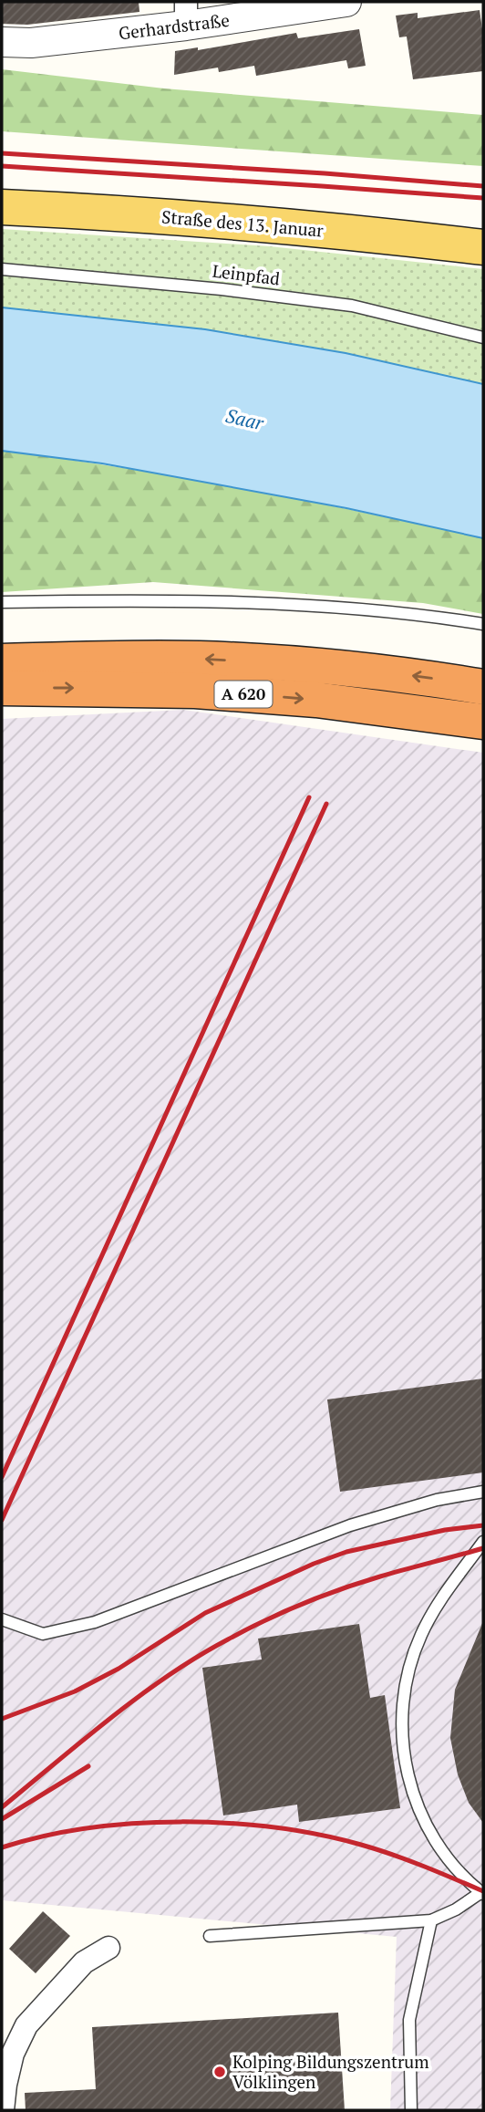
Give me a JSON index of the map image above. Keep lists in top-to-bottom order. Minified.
{"streets":{"highway":["A 620"],"main road":["Straße des 13. Januar"],"street":["Gerhardstraße"],"lane":["Leinpfad"]},"water":["Saar"],"places":["Kolping Bildungszentrum Völklingen"]}
